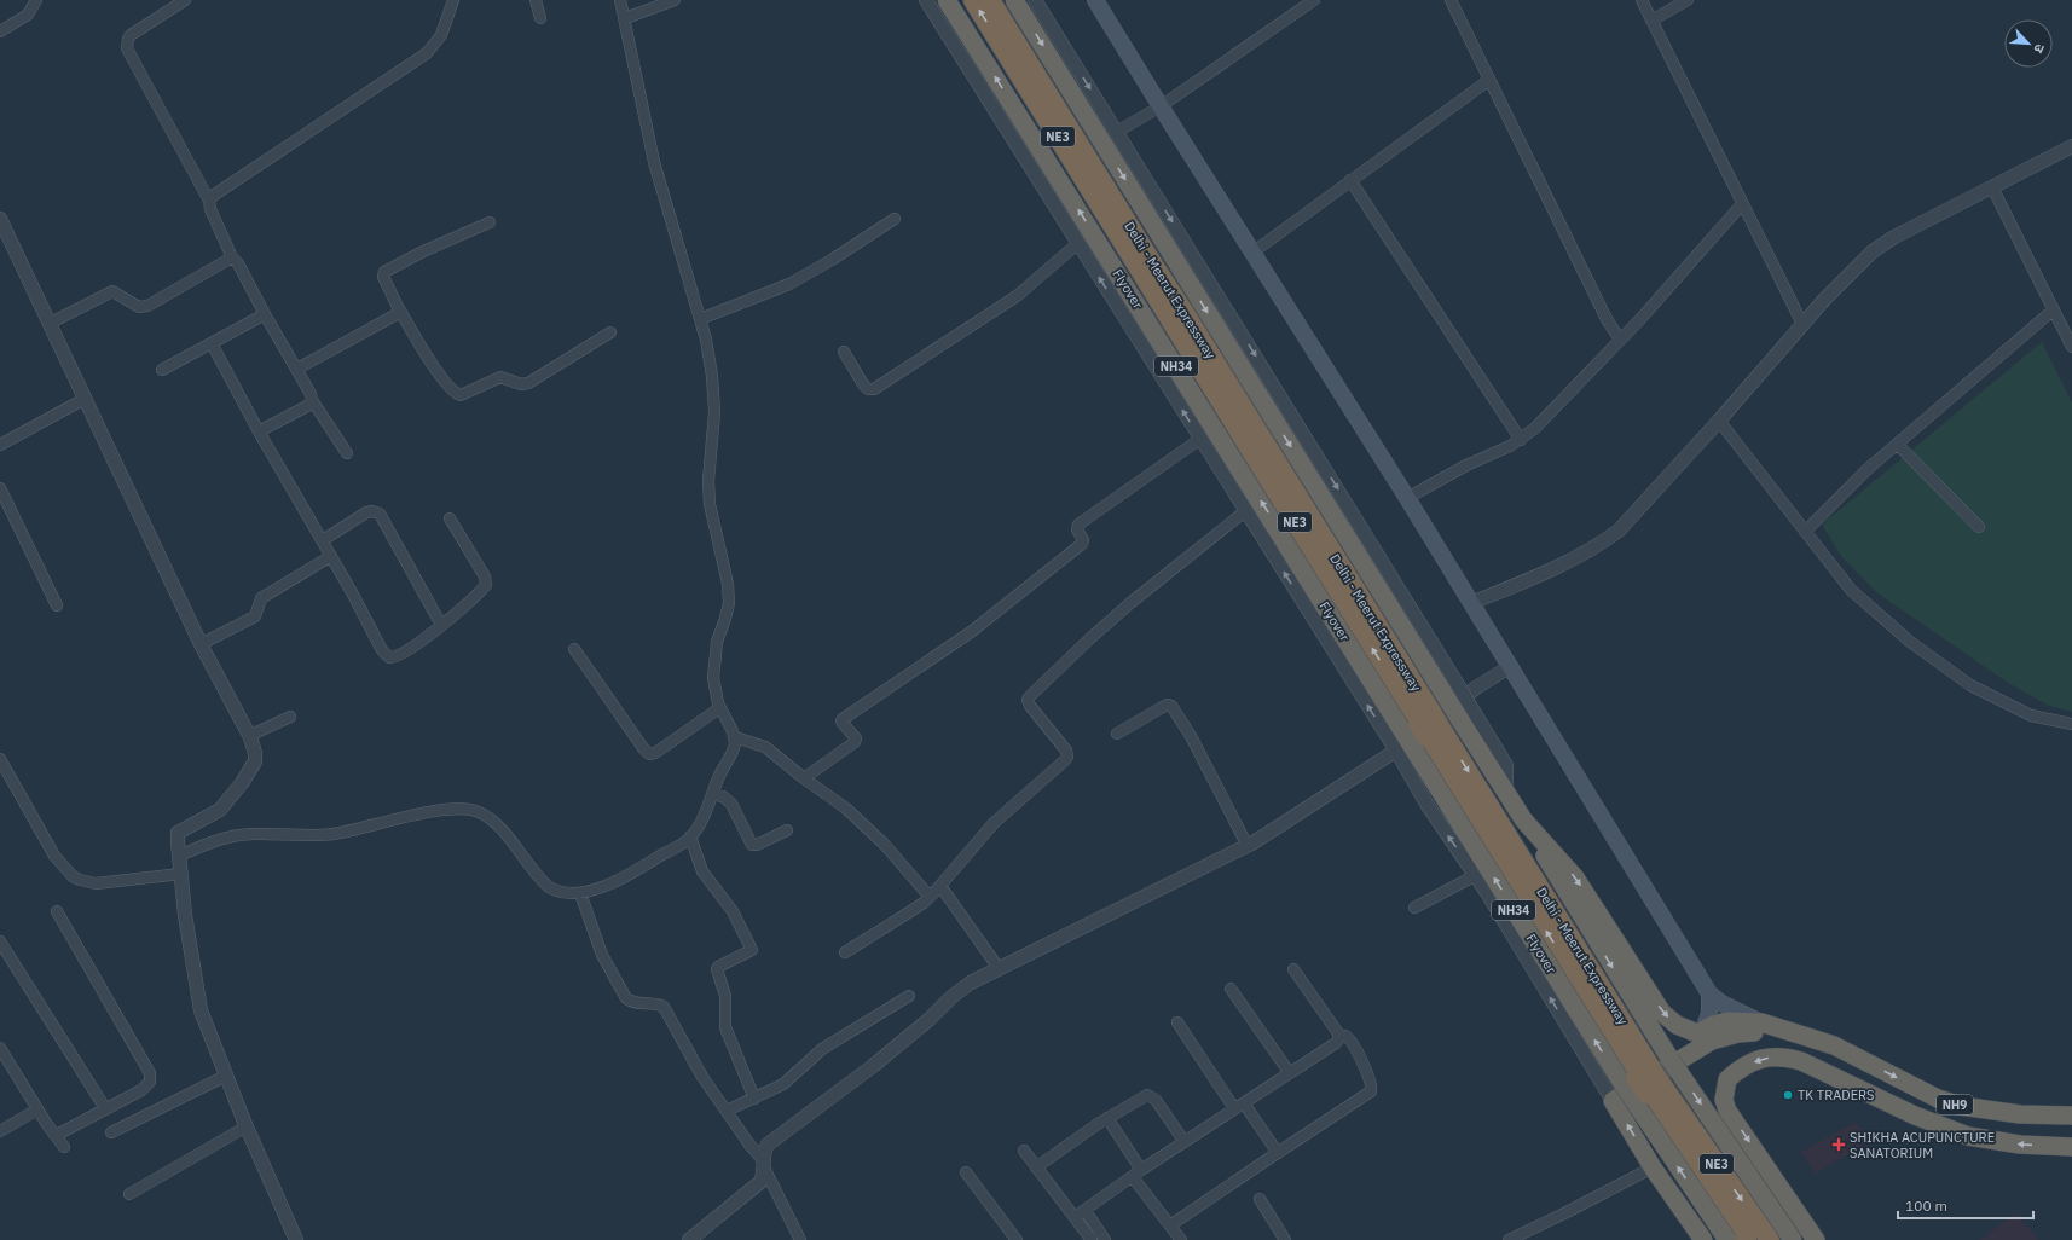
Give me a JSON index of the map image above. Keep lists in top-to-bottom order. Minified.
{"streets":{"highway":["NE3","Flyover","Delhi - Meerut Expressway","NH34","NH9"]},"places":{"other":["TK TRADERS"],"health":["SHIKHA ACUPUNCTURE SANATORIUM"]},"scale_bar":"100 m","north":"bottom right"}
